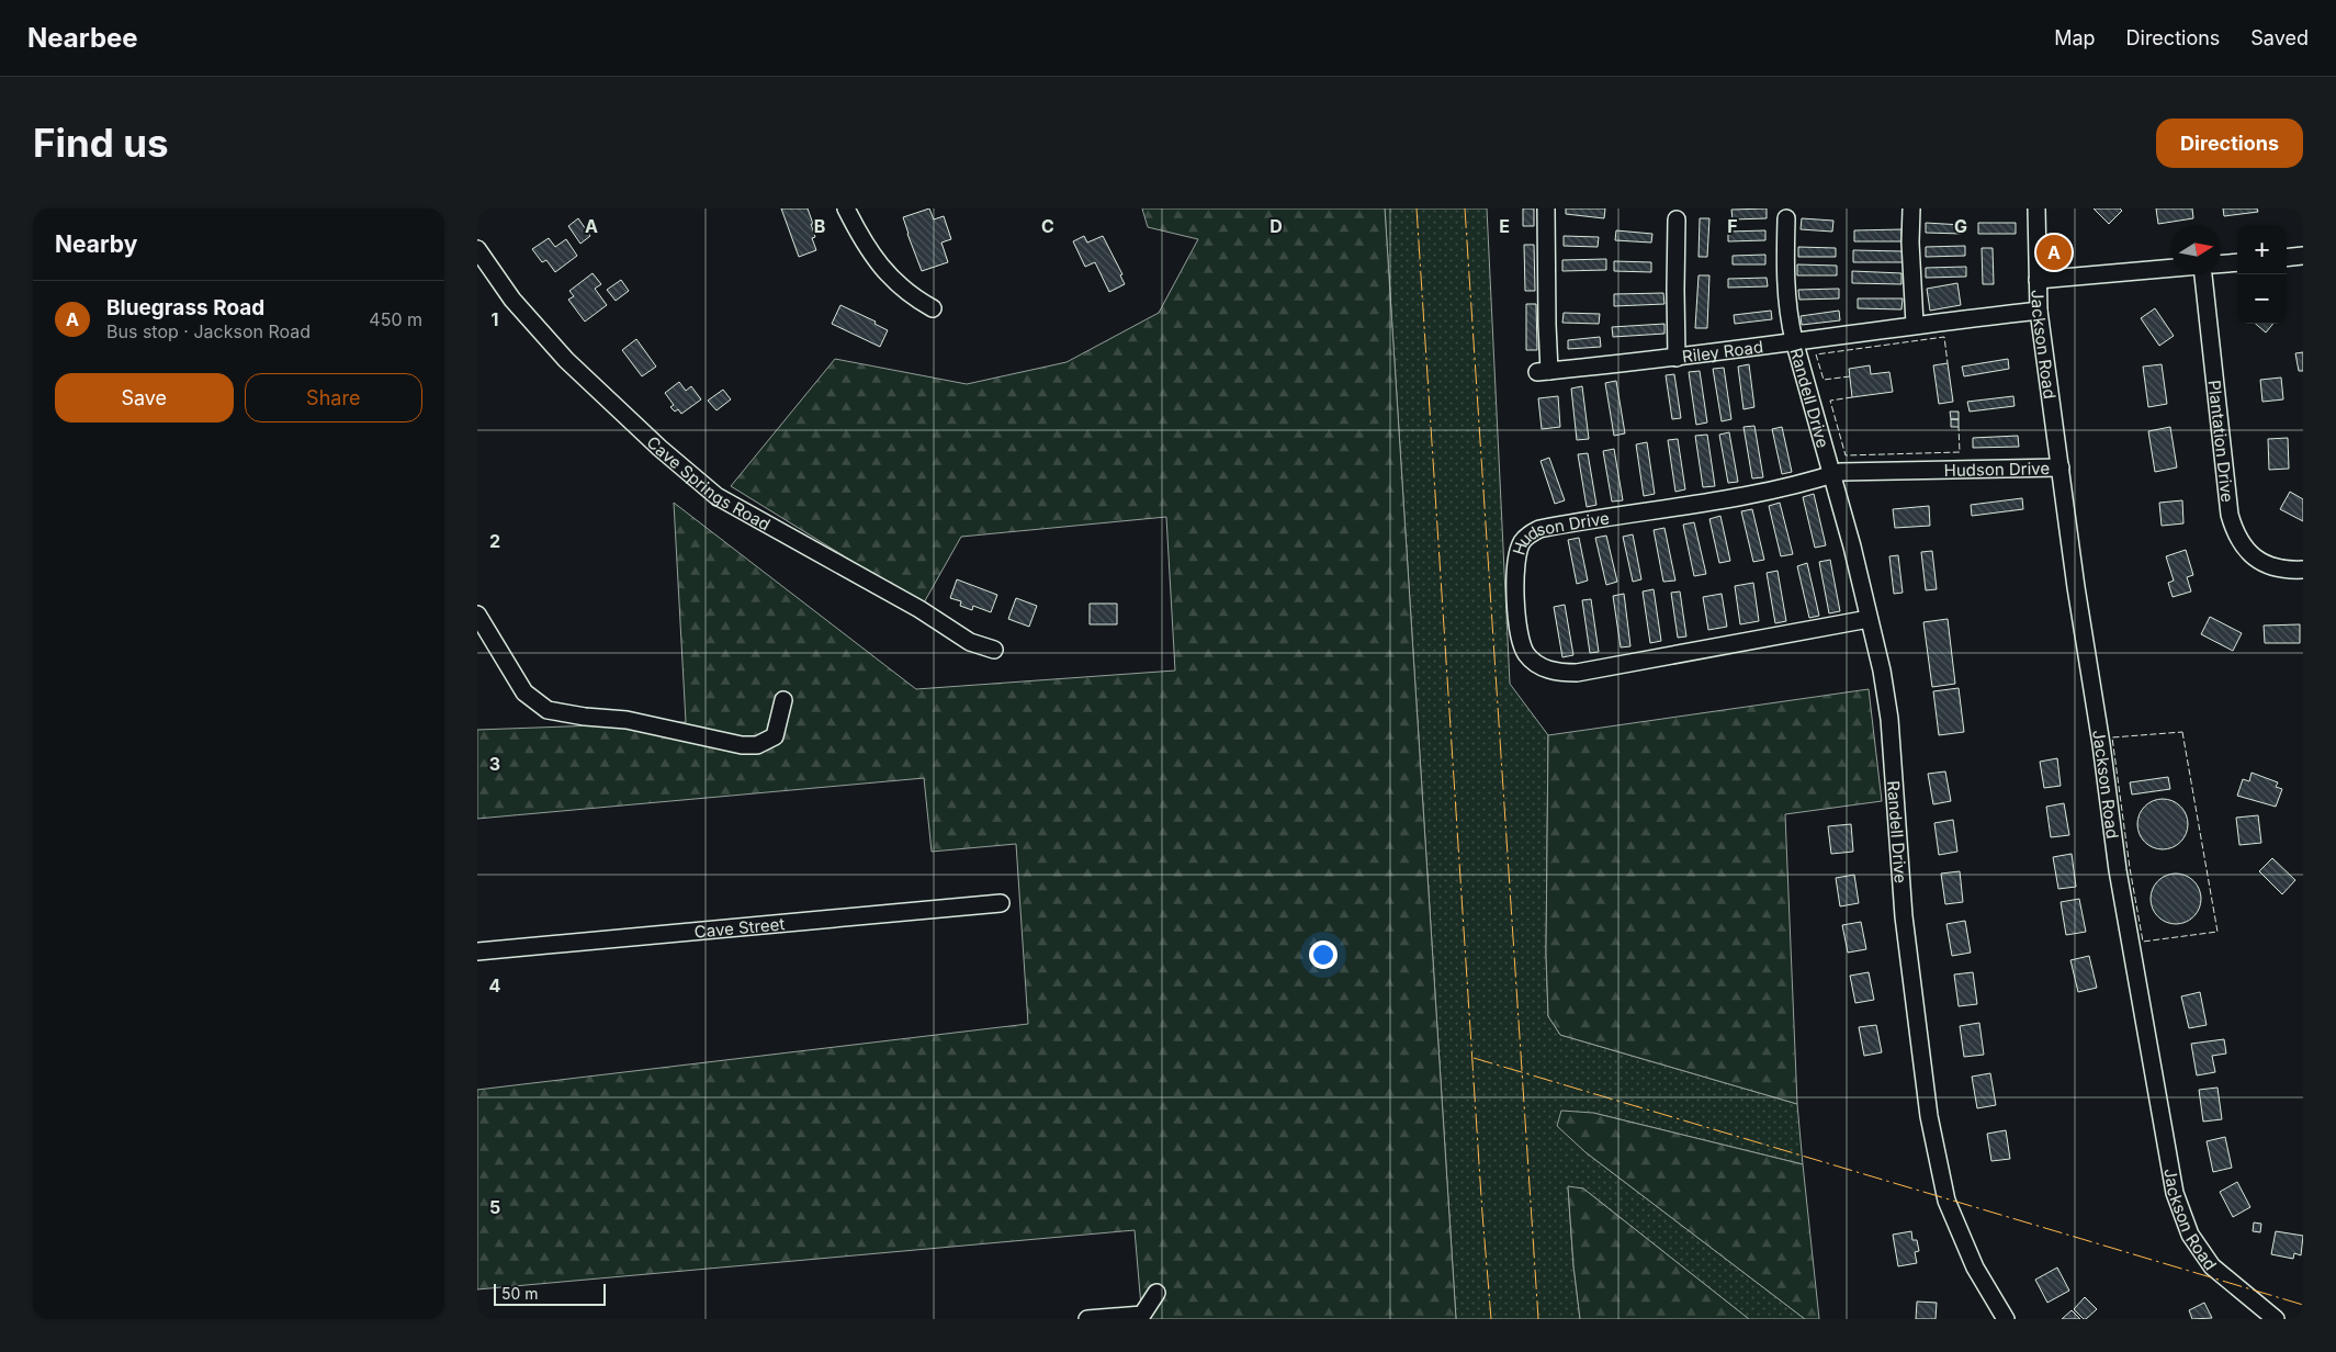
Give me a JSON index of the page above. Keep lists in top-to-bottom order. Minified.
{"streets":{"street":["Jackson Road","Riley Road","Randell Drive","Plantation Drive","Hudson Drive","Cave Springs Road","Cave Street"]},"crossings":[["Jackson Road","Riley Road"],["Jackson Road","Hudson Drive"],["Riley Road","Randell Drive"],["Randell Drive","Hudson Drive"]],"scale_bar":"50 m","north":"right","page":{"header":"Nearbee","nav":["Map","Directions","Saved"],"buttons":["Directions",["Save","Share"]],"title":"Find us","heading":"Nearby","map_buttons":["+","−"],"pins":"A","list":[{"mark":"A","name":"Bluegrass Road","note":"Bus stop · Jackson Road","value":"450 m"}],"scale":"50 m"},"grid":{"columns":["A","B","C","D","E","F","G"],"rows":["1","2","3","4","5"]}}
